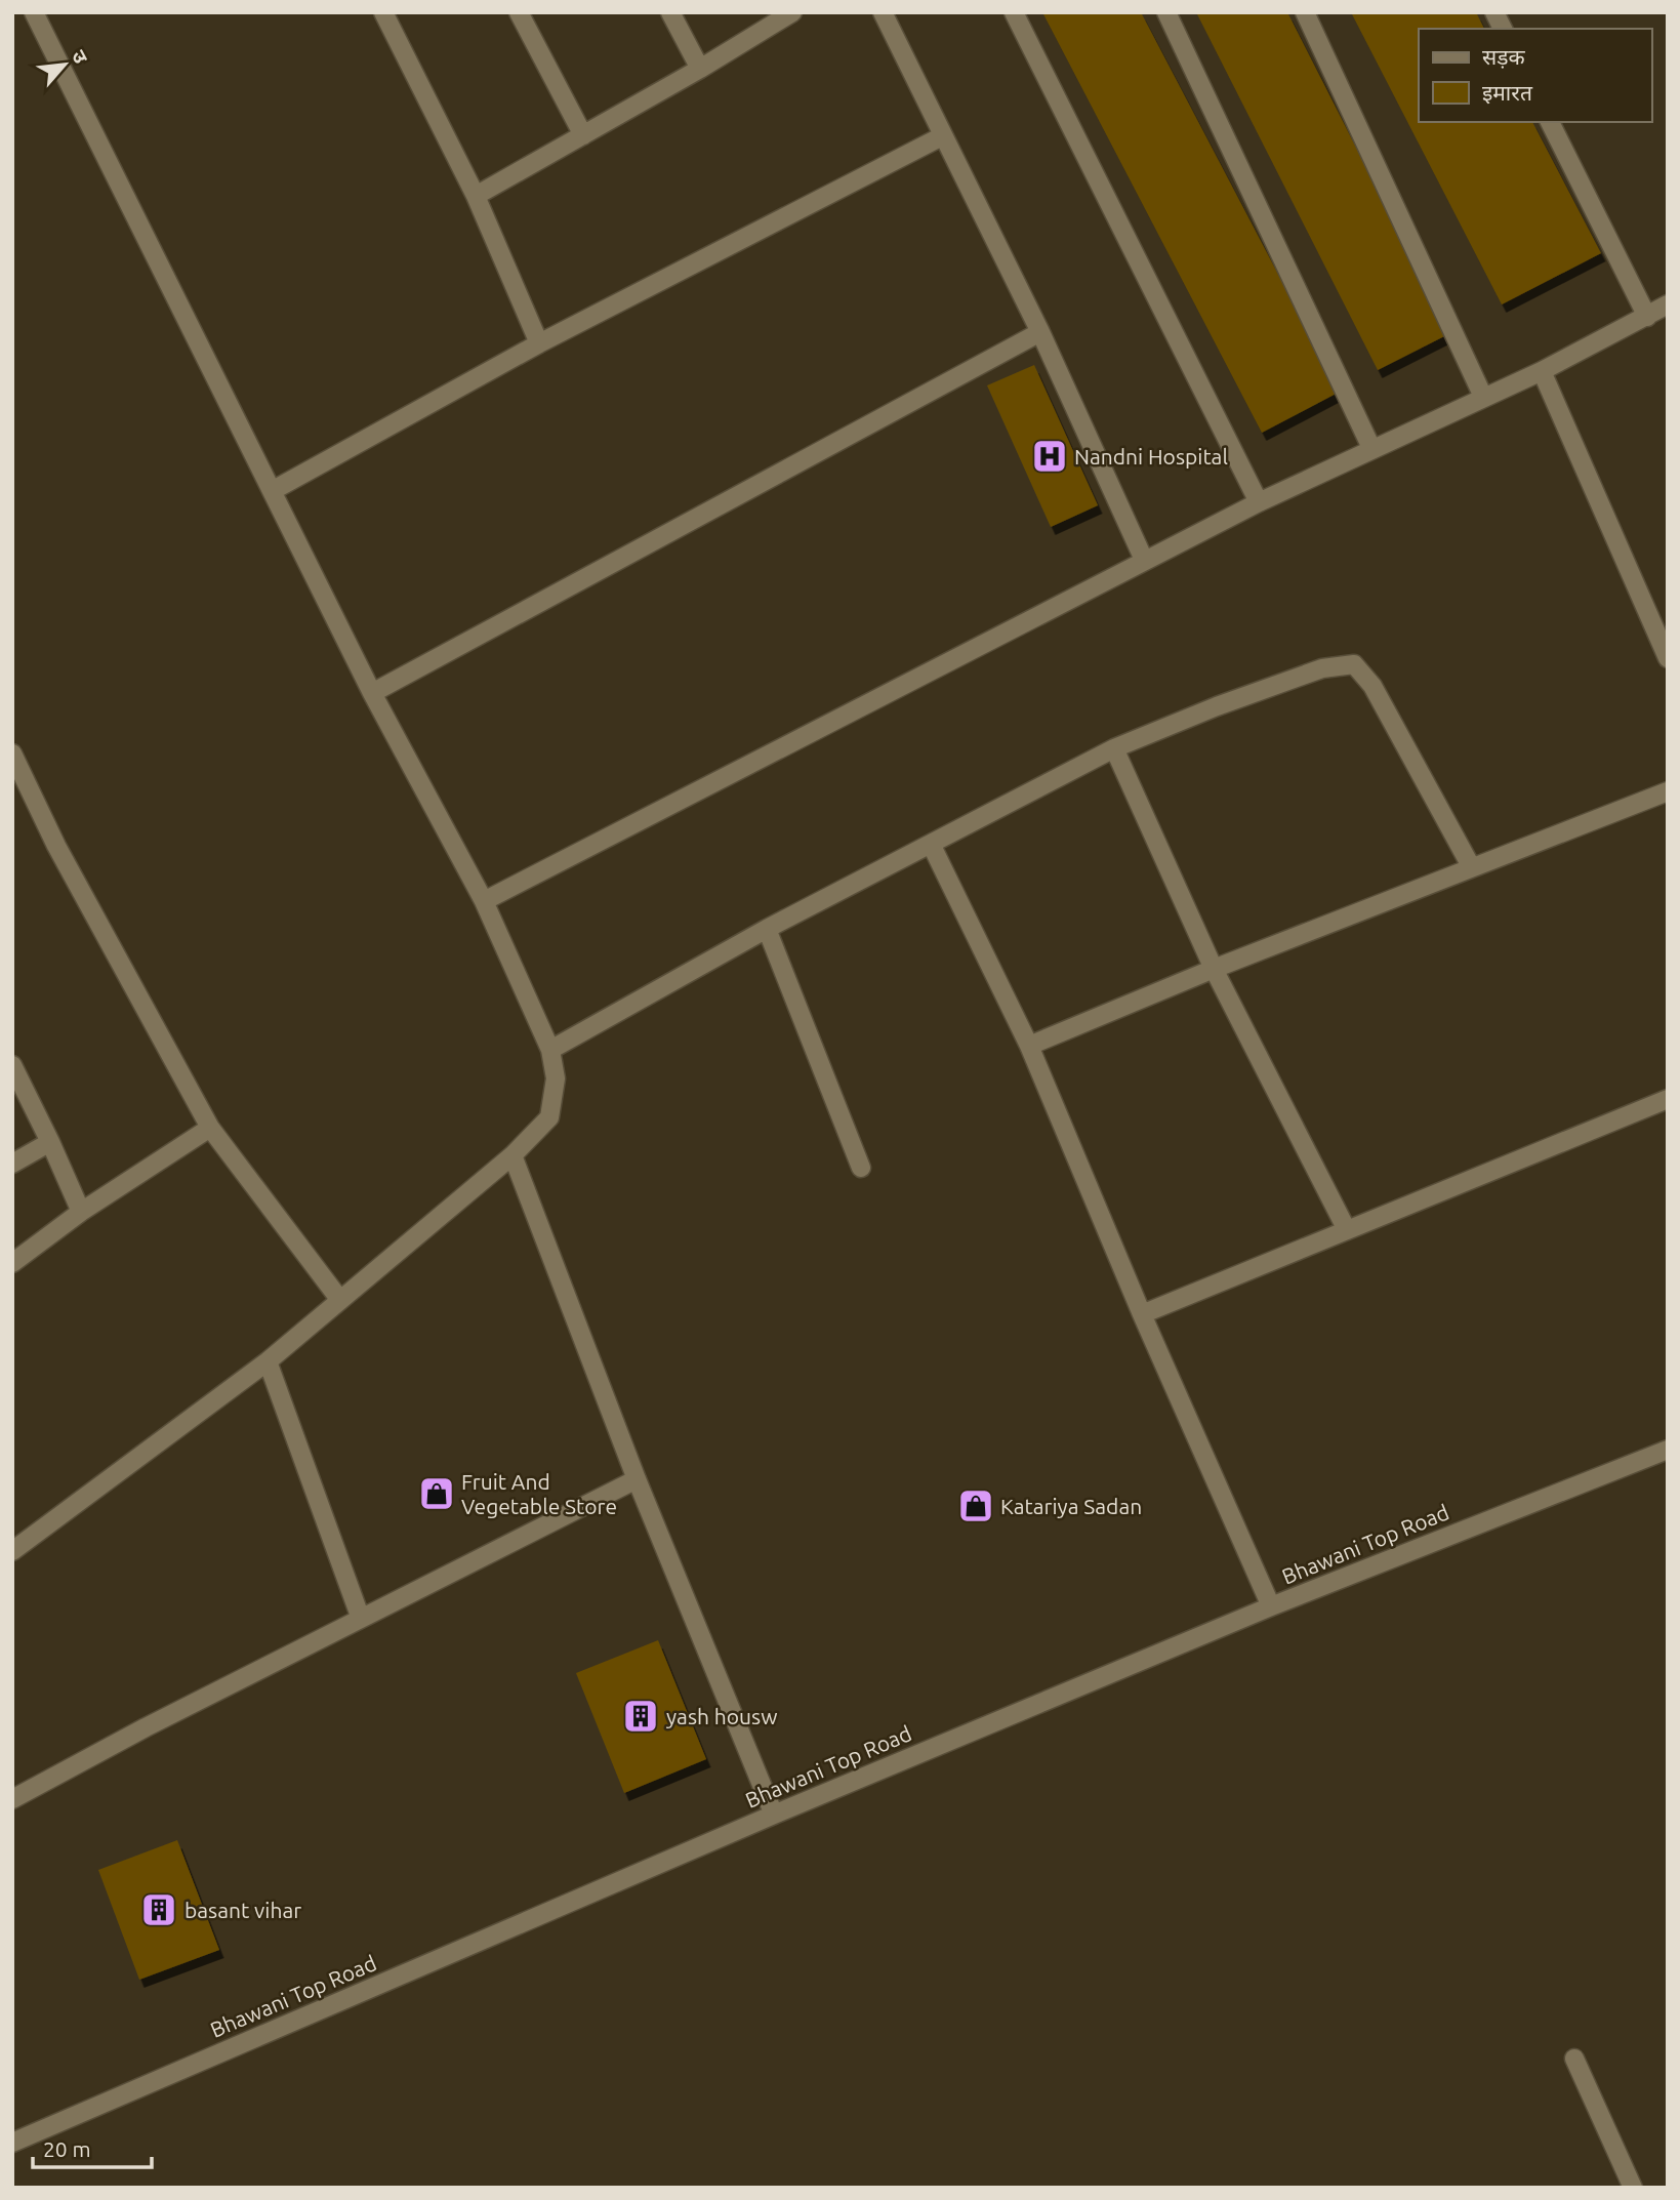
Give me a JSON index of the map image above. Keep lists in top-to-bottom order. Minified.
{"streets":{"street":["Bhawani Top Road"]},"places":{"hospital":["Nandni Hospital"],"shop":["Fruit And Vegetable Store","Katariya Sadan"],"building":["yash housw","basant vihar"]},"legend":["सड़क","इमारत"],"scale_bar":"20 m","north":"top right"}
